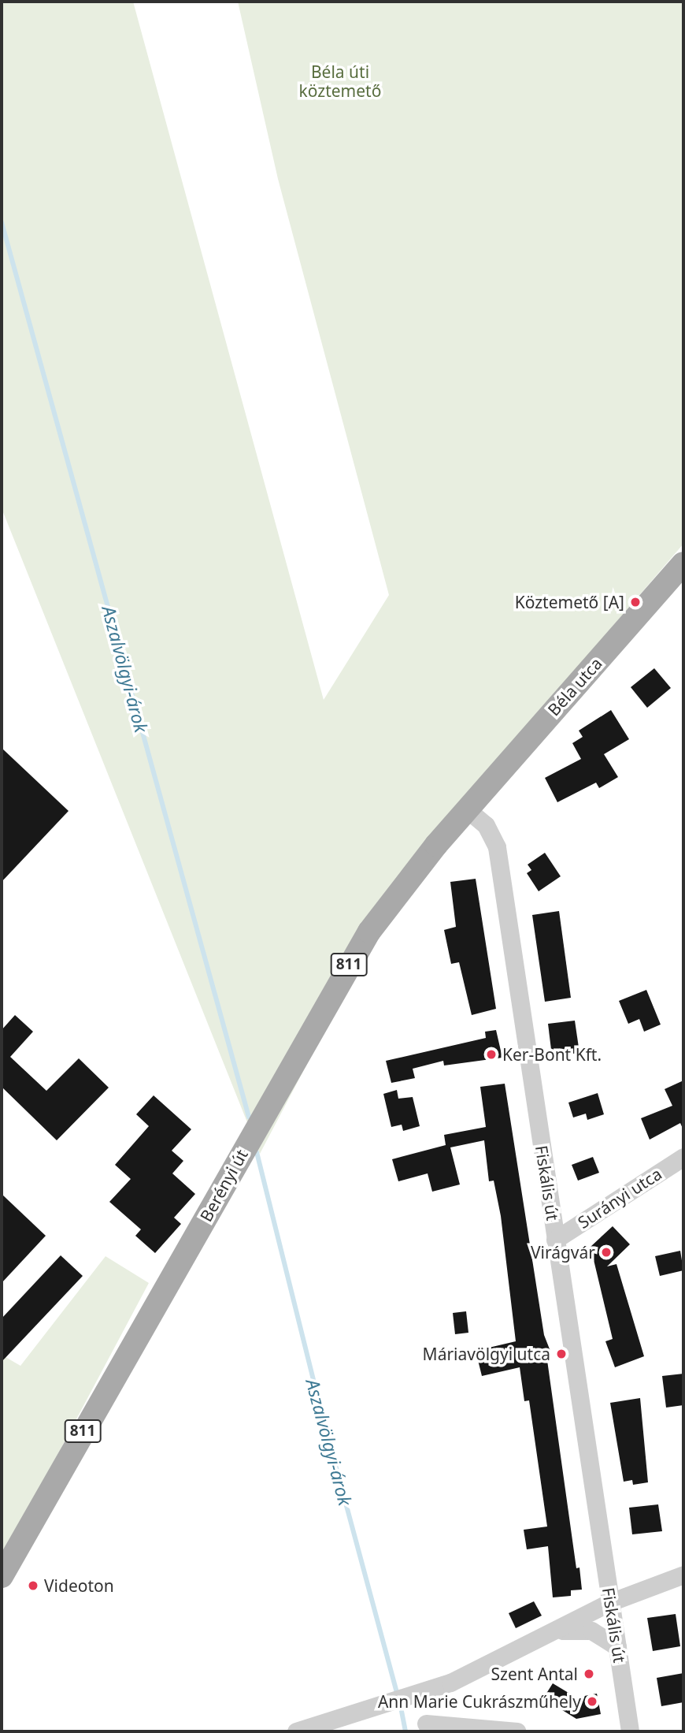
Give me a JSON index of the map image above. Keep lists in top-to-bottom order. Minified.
{"streets":{"main road":["Béla utca","811","Berényi út"],"street":["Fiskális út","Surányi utca"]},"crossings":[["Béla utca","Fiskális út"],["Béla utca","Berényi út"],["Fiskális út","Berényi út"],["Fiskális út","Surányi utca"]],"water":["Aszalvölgyi-árok"],"parks":["Béla úti köztemető"],"places":["Köztemető [A]","Ker-Bont Kft.","Virágvár","Máriavölgyi utca","Videoton","Szent Antal","Ann Marie Cukrászműhely"]}
